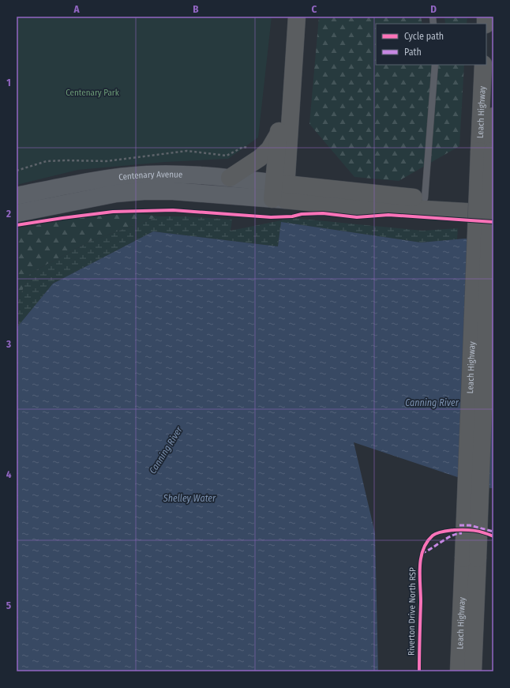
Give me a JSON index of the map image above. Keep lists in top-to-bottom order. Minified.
{"streets":{"highway":["Leach Highway"],"main road":["Centenary Avenue"],"cycle path":["Riverton Drive North RSP"]},"water":["Canning River","Shelley Water"],"parks":["Centenary Park"],"legend":["Cycle path","Path"],"grid":{"columns":["A","B","C","D"],"rows":["1","2","3","4","5"]}}
